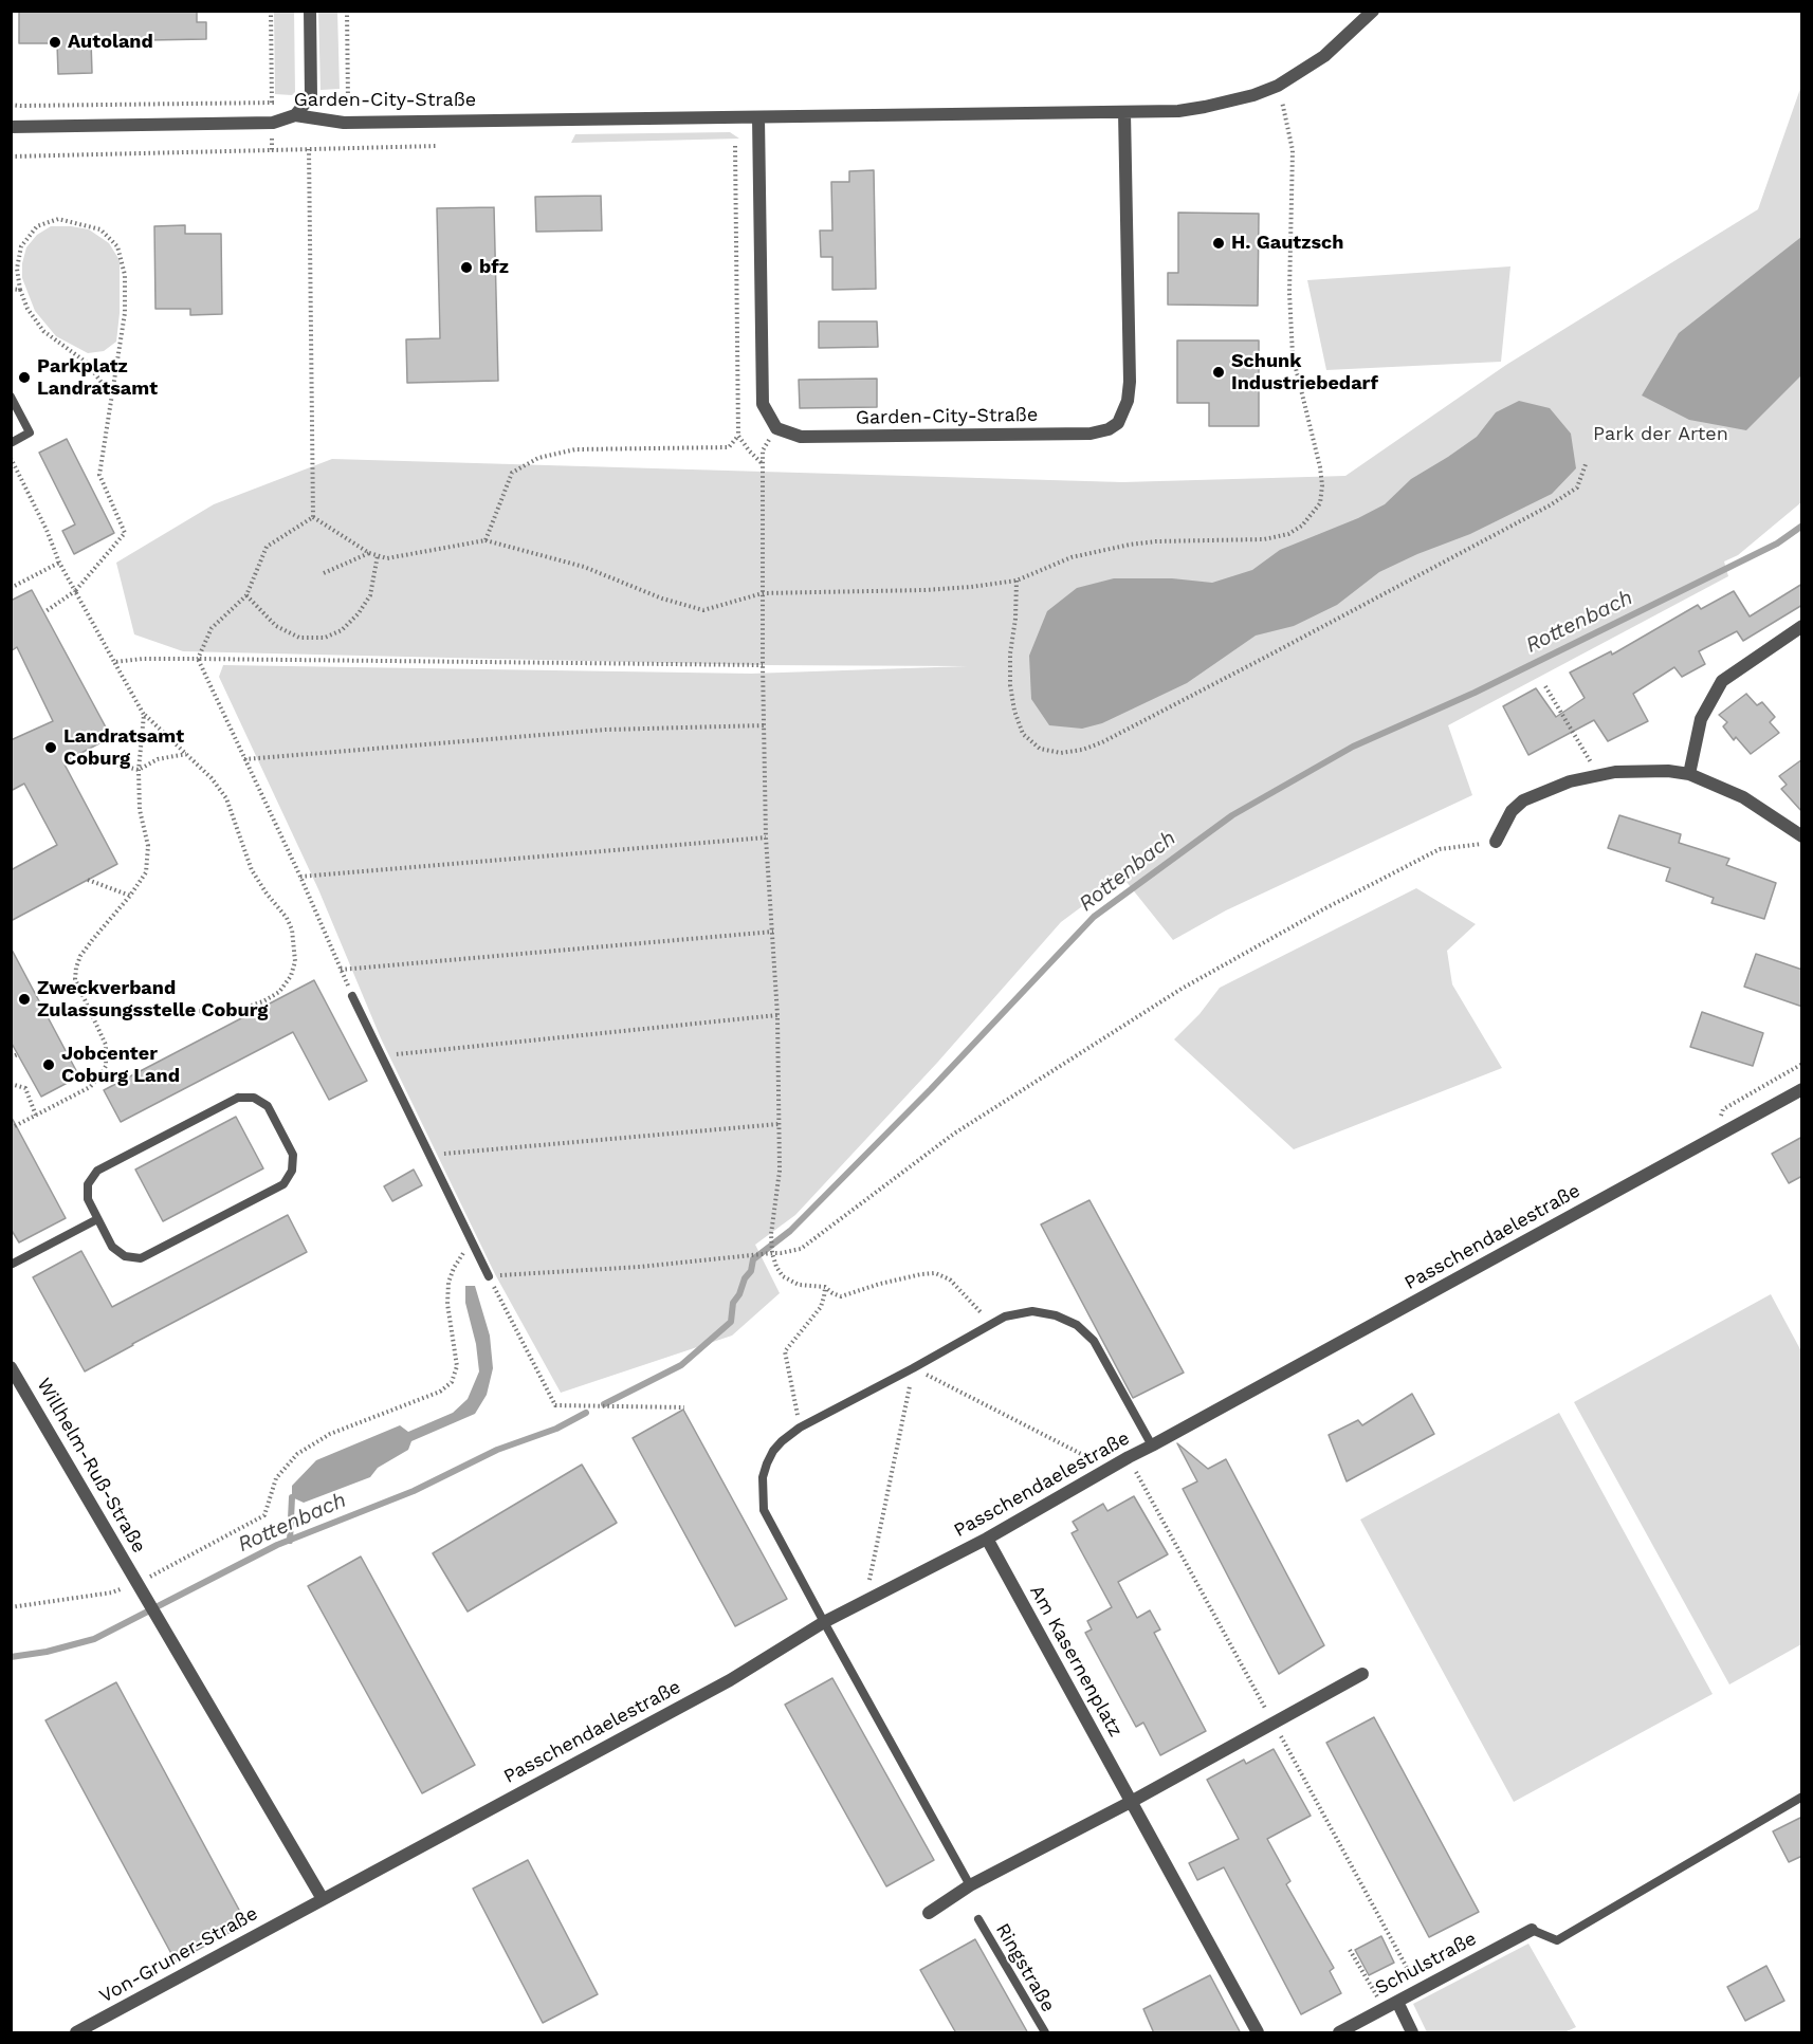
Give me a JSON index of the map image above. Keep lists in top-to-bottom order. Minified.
{"streets":{"street":["Garden-City-Straße","Passchendaelestraße","Willhelm-Ruß-Straße","Am Kasernenplatz","Von-Gruner-Straße","Schulstraße"],"lane":["Ringstraße"]},"crossings":[["Passchendaelestraße","Willhelm-Ruß-Straße"],["Passchendaelestraße","Am Kasernenplatz"],["Passchendaelestraße","Von-Gruner-Straße"]],"water":["Rottenbach"],"parks":["Park der Arten"],"places":["Autoland","H. Gautzsch","bfz","Schunk Industriebedarf","Parkplatz Landratsamt","Landratsamt Coburg","Zweckverband Zulassungsstelle Coburg","Jobcenter Coburg Land"]}
